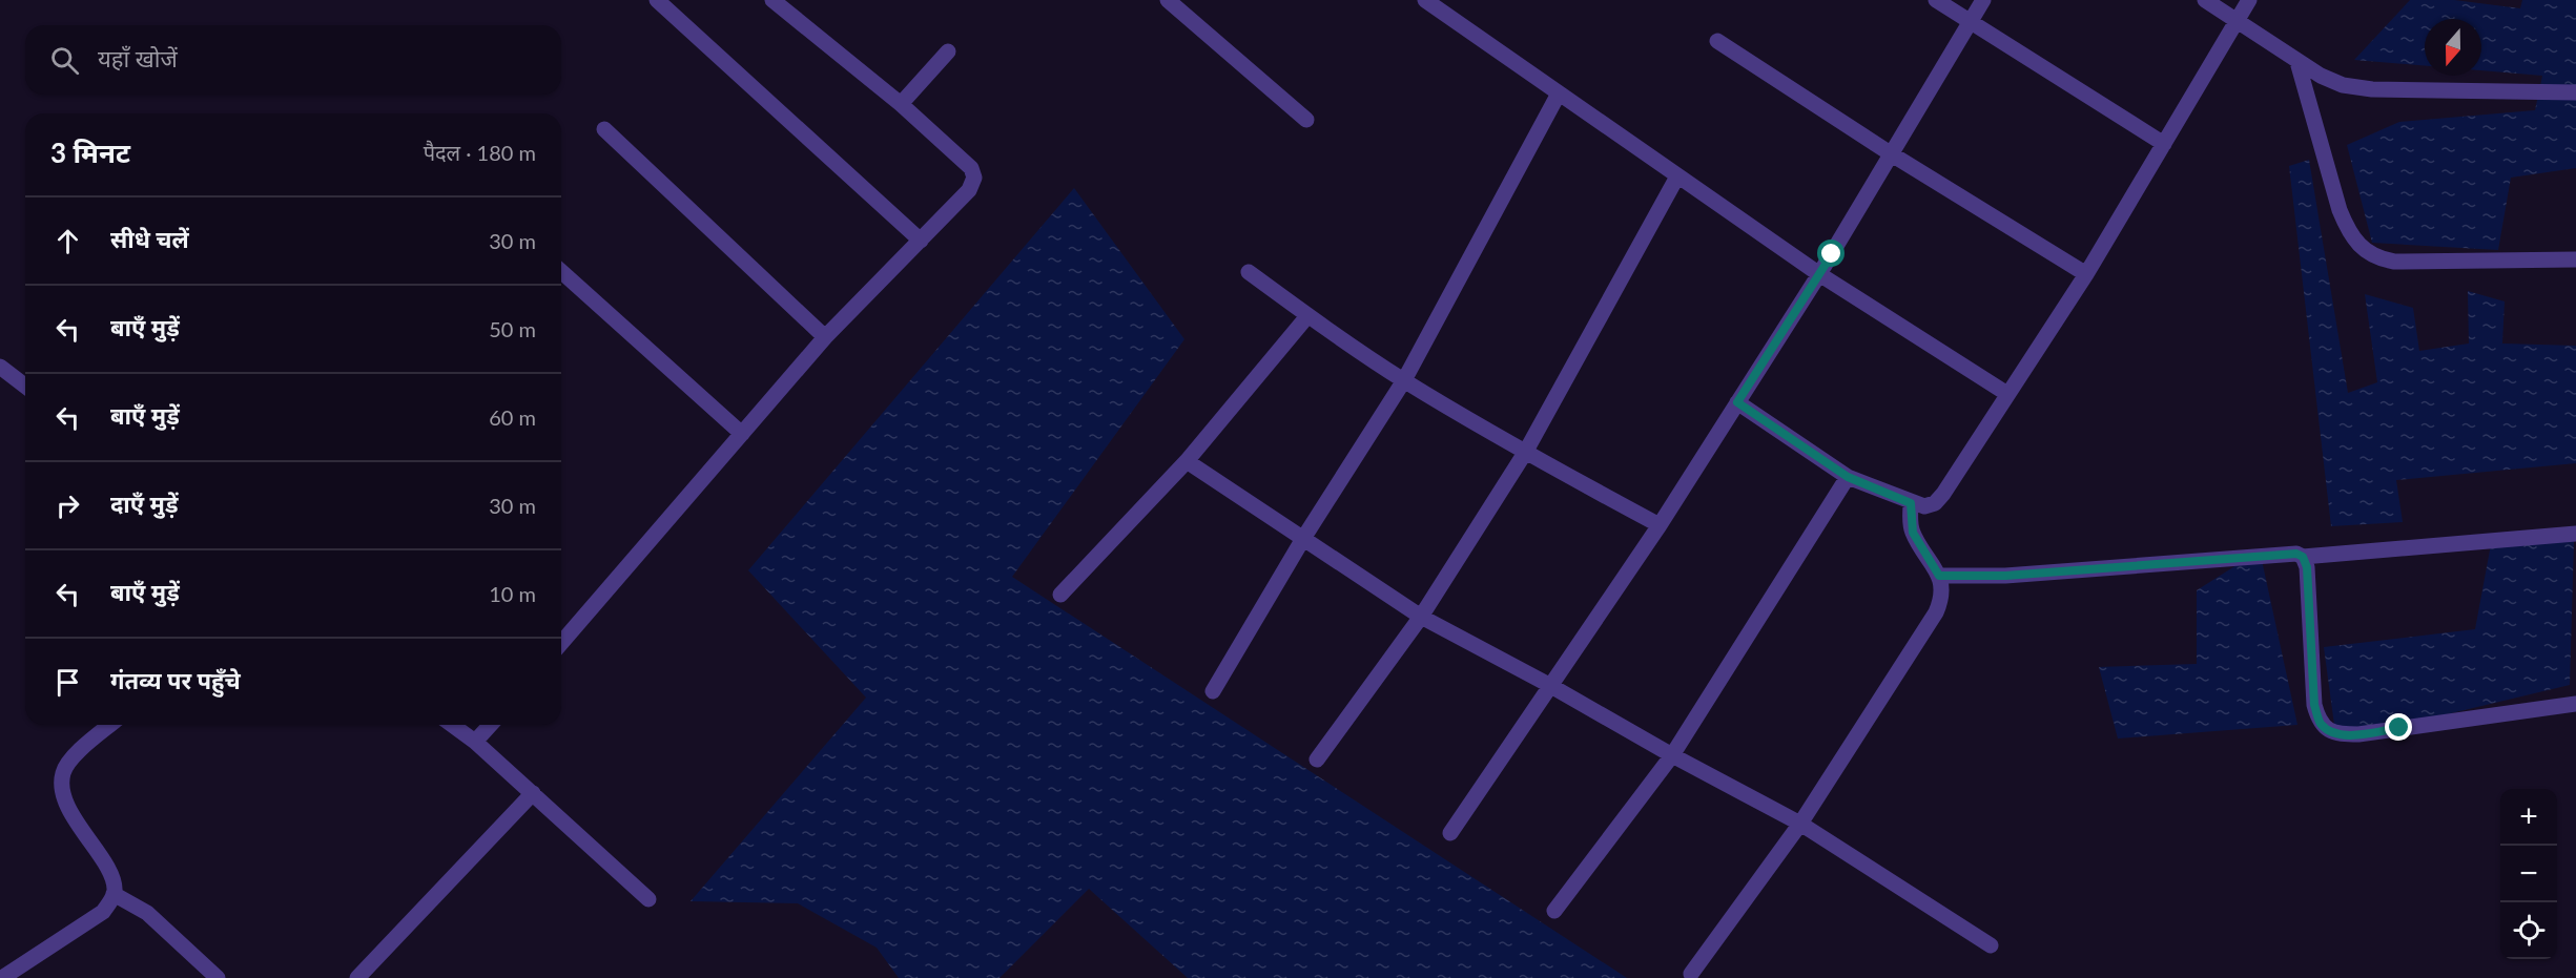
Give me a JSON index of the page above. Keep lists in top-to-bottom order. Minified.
{"north":"bottom","page":{"search":"यहाँ खोजें","heading":["3 मिनट","पैदल · 180 m"],"list":[["सीधे चलें","30 m"],["बाएँ मुड़ें","50 m"],["बाएँ मुड़ें","60 m"],["दाएँ मुड़ें","30 m"],["बाएँ मुड़ें","10 m"],"गंतव्य पर पहुँचे"],"map_buttons":["+","−"]}}
